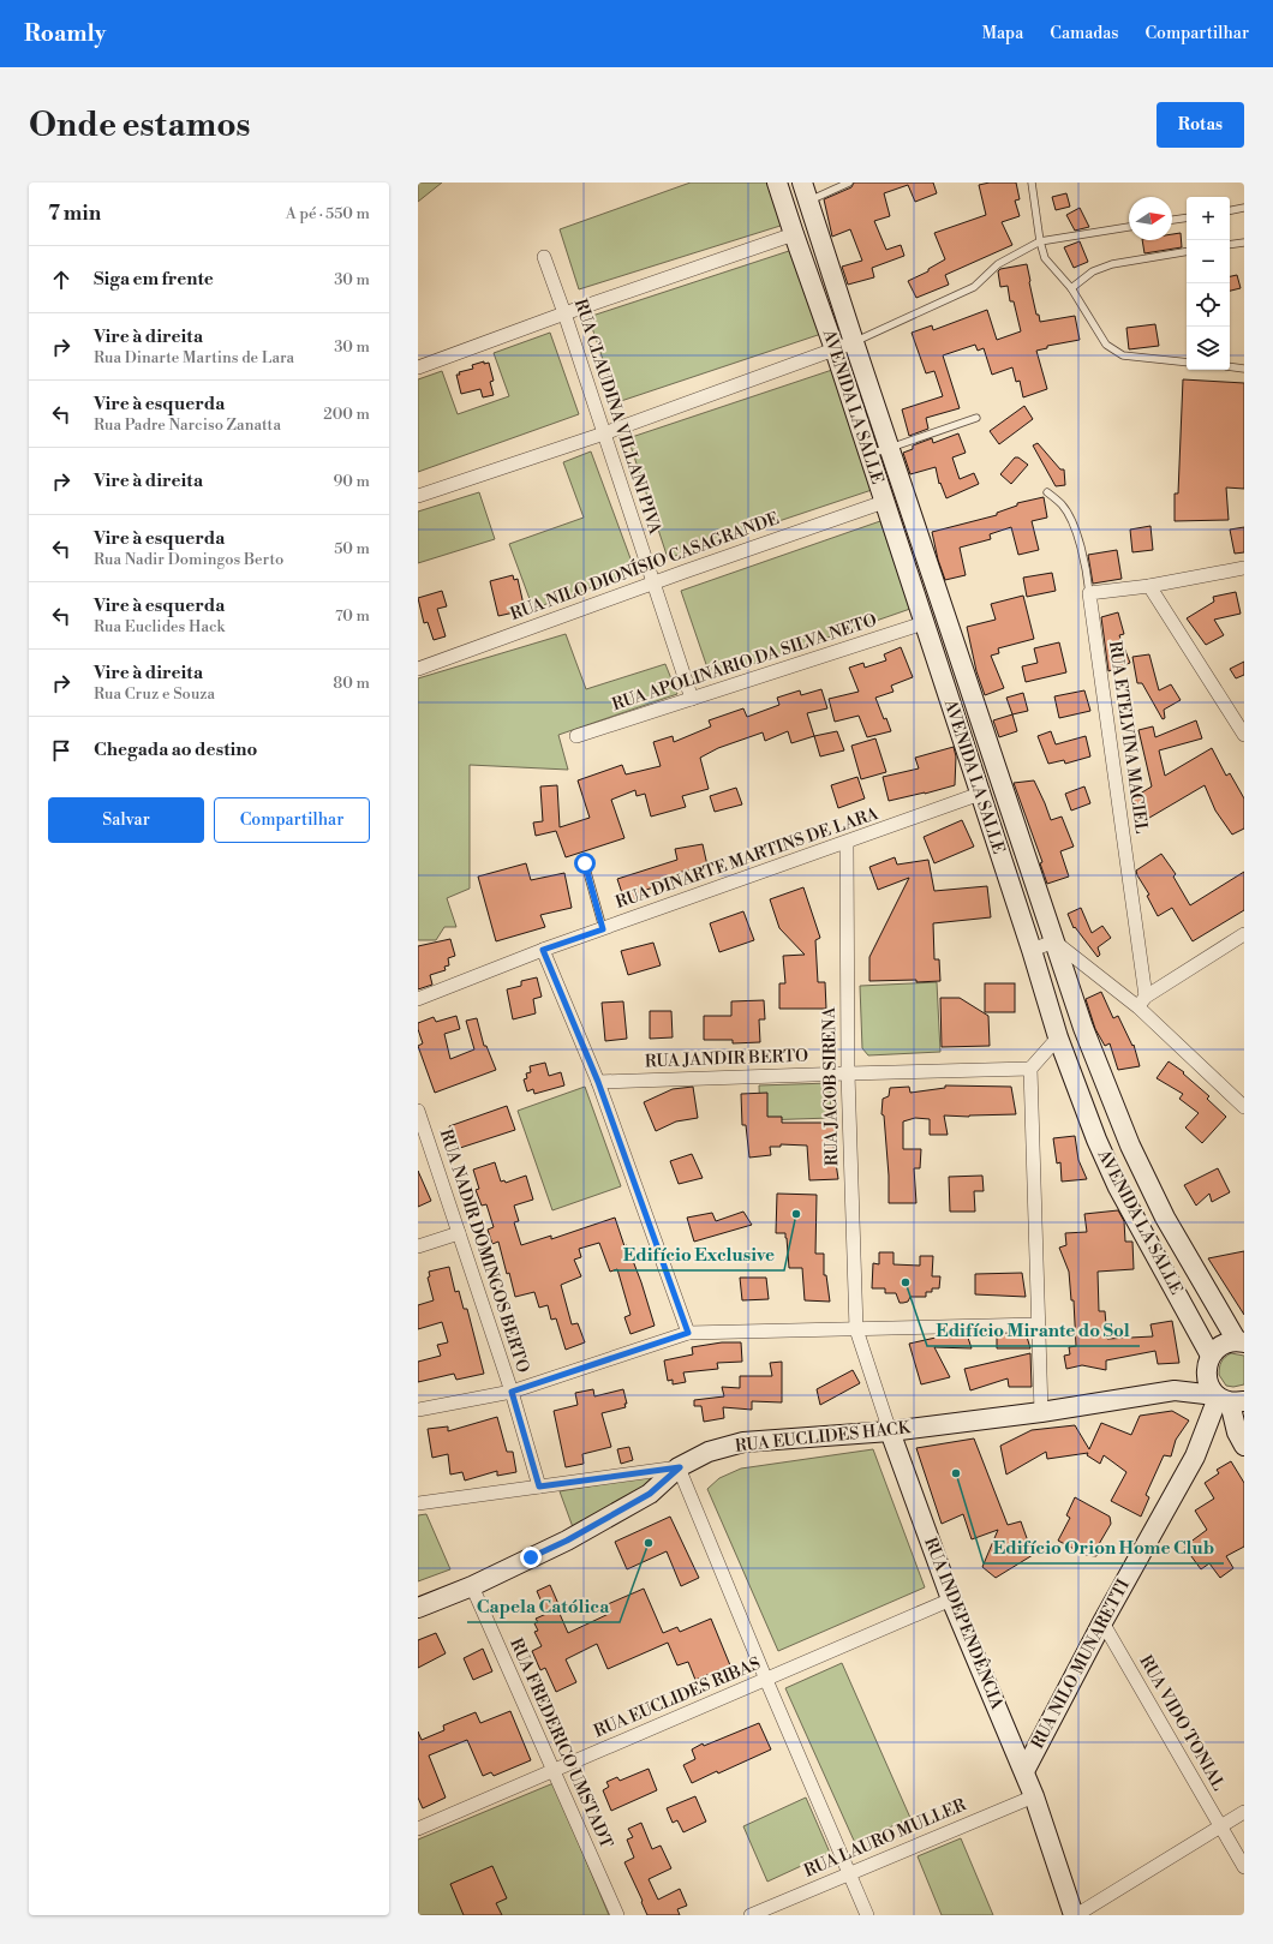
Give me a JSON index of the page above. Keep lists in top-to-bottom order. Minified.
{"streets":{"main road":["AVENIDA LA SALLE","RUA EUCLIDES HACK","RUA INDEPENDÊNCIA","RUA NILO MUNARETTI"],"street":["RUA CLAUDINA VILLANI PIVA","RUA NILO DIONÍSIO CASAGRANDE","RUA APOLINÁRIO DA SILVA NETO","RUA ETELVINA MACIEL","RUA DINARTE MARTINS DE LARA","RUA JANDIR BERTO","RUA JACOB SIRENA","RUA NADIR DOMINGOS BERTO","RUA EUCLIDES RIBAS","RUA VIDO TONIAL","RUA FREDERICO UMSTADT","RUA LAURO MULLER"]},"crossings":[["AVENIDA LA SALLE","RUA NILO DIONÍSIO CASAGRANDE"],["AVENIDA LA SALLE","RUA APOLINÁRIO DA SILVA NETO"],["AVENIDA LA SALLE","RUA DINARTE MARTINS DE LARA"],["AVENIDA LA SALLE","RUA EUCLIDES HACK"],["AVENIDA LA SALLE","RUA NILO MUNARETTI"],["RUA CLAUDINA VILLANI PIVA","RUA NILO DIONÍSIO CASAGRANDE"],["RUA CLAUDINA VILLANI PIVA","RUA APOLINÁRIO DA SILVA NETO"],["RUA DINARTE MARTINS DE LARA","RUA JACOB SIRENA"],["RUA JANDIR BERTO","RUA JACOB SIRENA"],["RUA JACOB SIRENA","RUA INDEPENDÊNCIA"],["RUA NADIR DOMINGOS BERTO","RUA EUCLIDES HACK"],["RUA EUCLIDES HACK","RUA INDEPENDÊNCIA"],["RUA EUCLIDES HACK","RUA NILO MUNARETTI"],["RUA INDEPENDÊNCIA","RUA NILO MUNARETTI"],["RUA INDEPENDÊNCIA","RUA EUCLIDES RIBAS"],["RUA INDEPENDÊNCIA","RUA LAURO MULLER"],["RUA NILO MUNARETTI","RUA VIDO TONIAL"],["RUA EUCLIDES RIBAS","RUA FREDERICO UMSTADT"]],"places":["Edifício Exclusive","Edifício Mirante do Sol","Edifício Orion Home Club","Capela Católica"],"north":"right","page":{"header":"Roamly","nav":["Mapa","Camadas","Compartilhar"],"buttons":["Rotas",["Salvar","Compartilhar"]],"title":"Onde estamos","heading":["7 min","A pé · 550 m"],"map_buttons":["+","−"],"list":[["Siga em frente","30 m"],["Vire à direita","Rua Dinarte Martins de Lara","30 m"],["Vire à esquerda","Rua Padre Narciso Zanatta","200 m"],["Vire à direita","90 m"],["Vire à esquerda","Rua Nadir Domingos Berto","50 m"],["Vire à esquerda","Rua Euclides Hack","70 m"],["Vire à direita","Rua Cruz e Souza","80 m"],"Chegada ao destino"]}}
